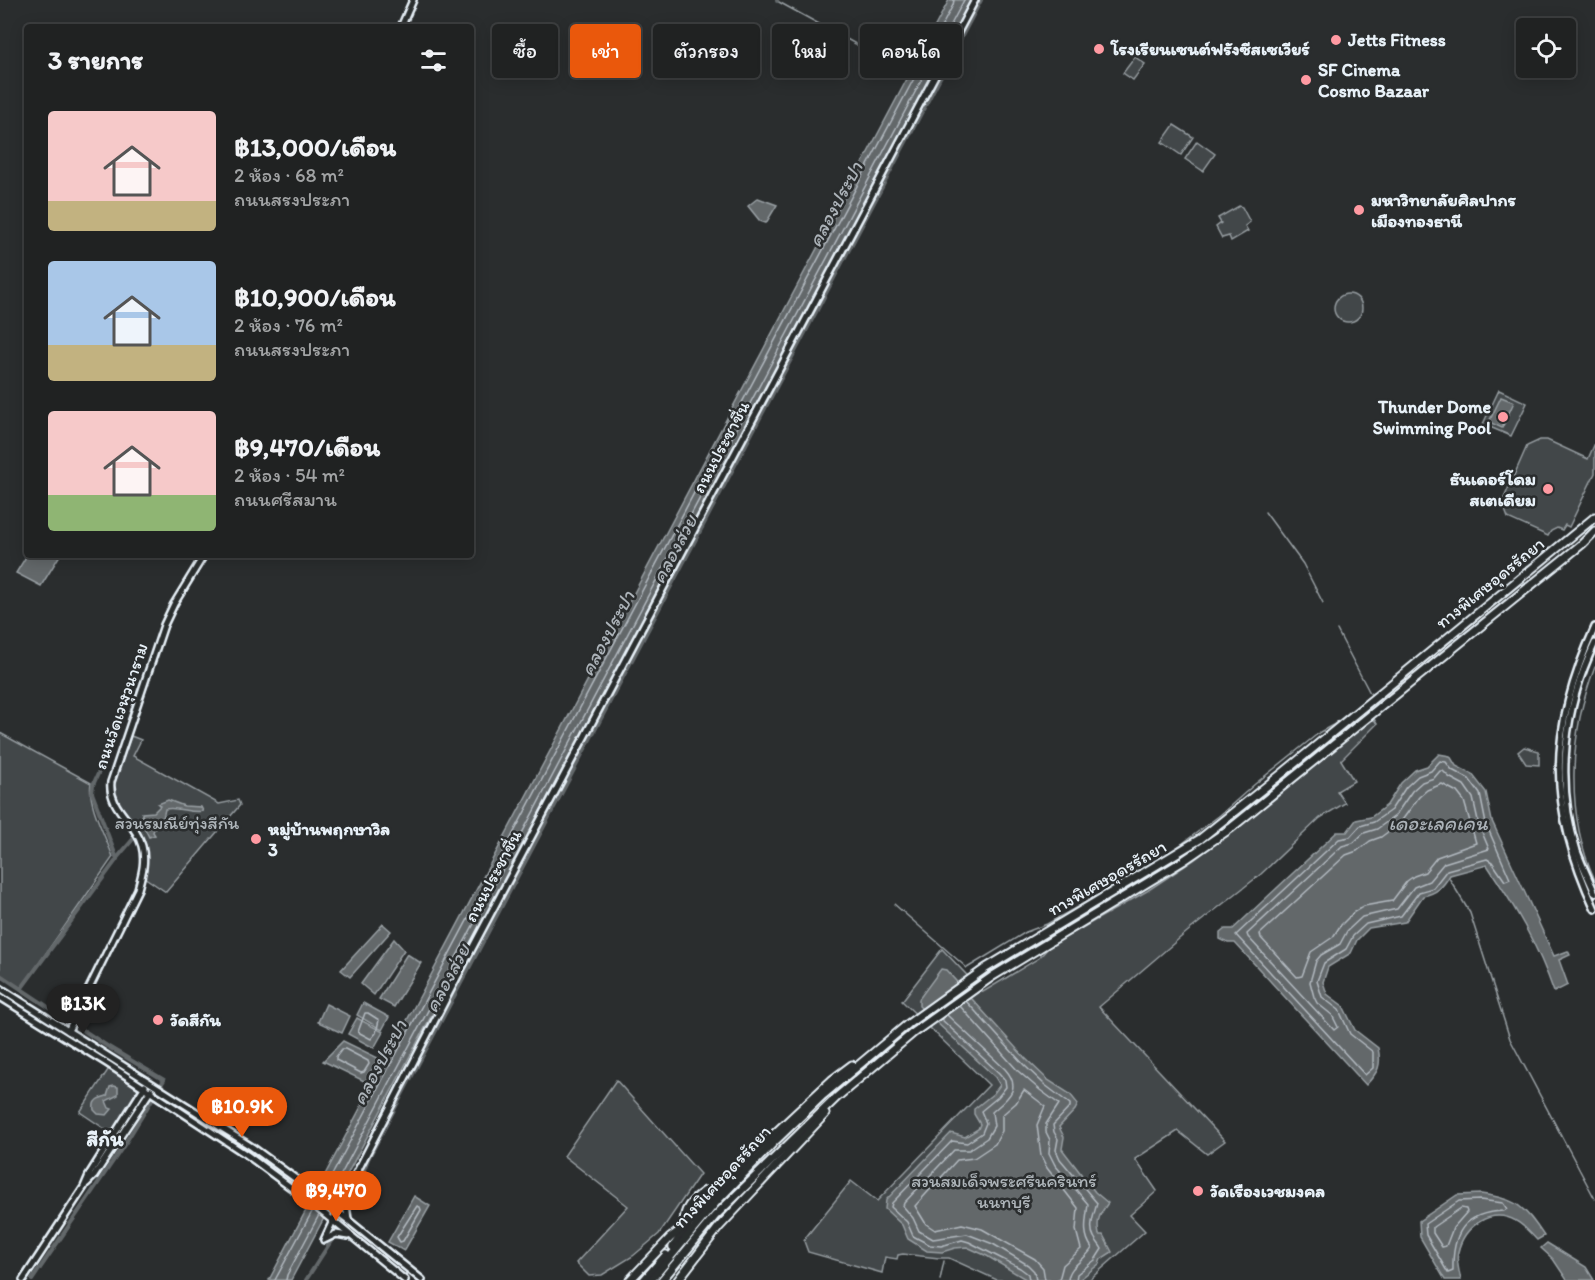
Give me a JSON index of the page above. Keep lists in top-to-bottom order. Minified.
{"streets":{"highway":["ทางพิเศษอุดรรัถยา"],"street":["ถนนประชาชื่น","ถนนวัดเวฬุวนาราม"]},"districts":["สีกัน"],"water":["คลองประปา","คลองส่วย","เดอะเลคเคน"],"parks":["สวนรมณีย์ทุ่งสีกัน","สวนสมเด็จพระศรีนครินทร์ นนทบุรี"],"places":["Jetts Fitness","โรงเรียนเซนต์ฟรังซีสเซเวียร์","SF Cinema Cosmo Bazaar","มหาวิทยาลัยศิลปากร เมืองทองธานี","Thunder Dome Swimming Pool","ธันเดอร์โดม สเตเดียม","หมู่บ้านพฤกษาวิล 3","วัดสีกัน","วัดเรืองเวชมงคล"],"page":{"chip":["ซื้อ","เช่า","ตัวกรอง","ใหม่","คอนโด"],"heading":"3 รายการ","list":[{"name":"฿13,000/เดือน","note":"2 ห้อง · 68 m² · ถนนสรงประภา"},{"name":"฿10,900/เดือน","note":"2 ห้อง · 76 m² · ถนนสรงประภา"},{"name":"฿9,470/เดือน","note":"2 ห้อง · 54 m² · ถนนศรีสมาน"}],"price":["฿13K","฿10.9K","฿9,470"]}}
